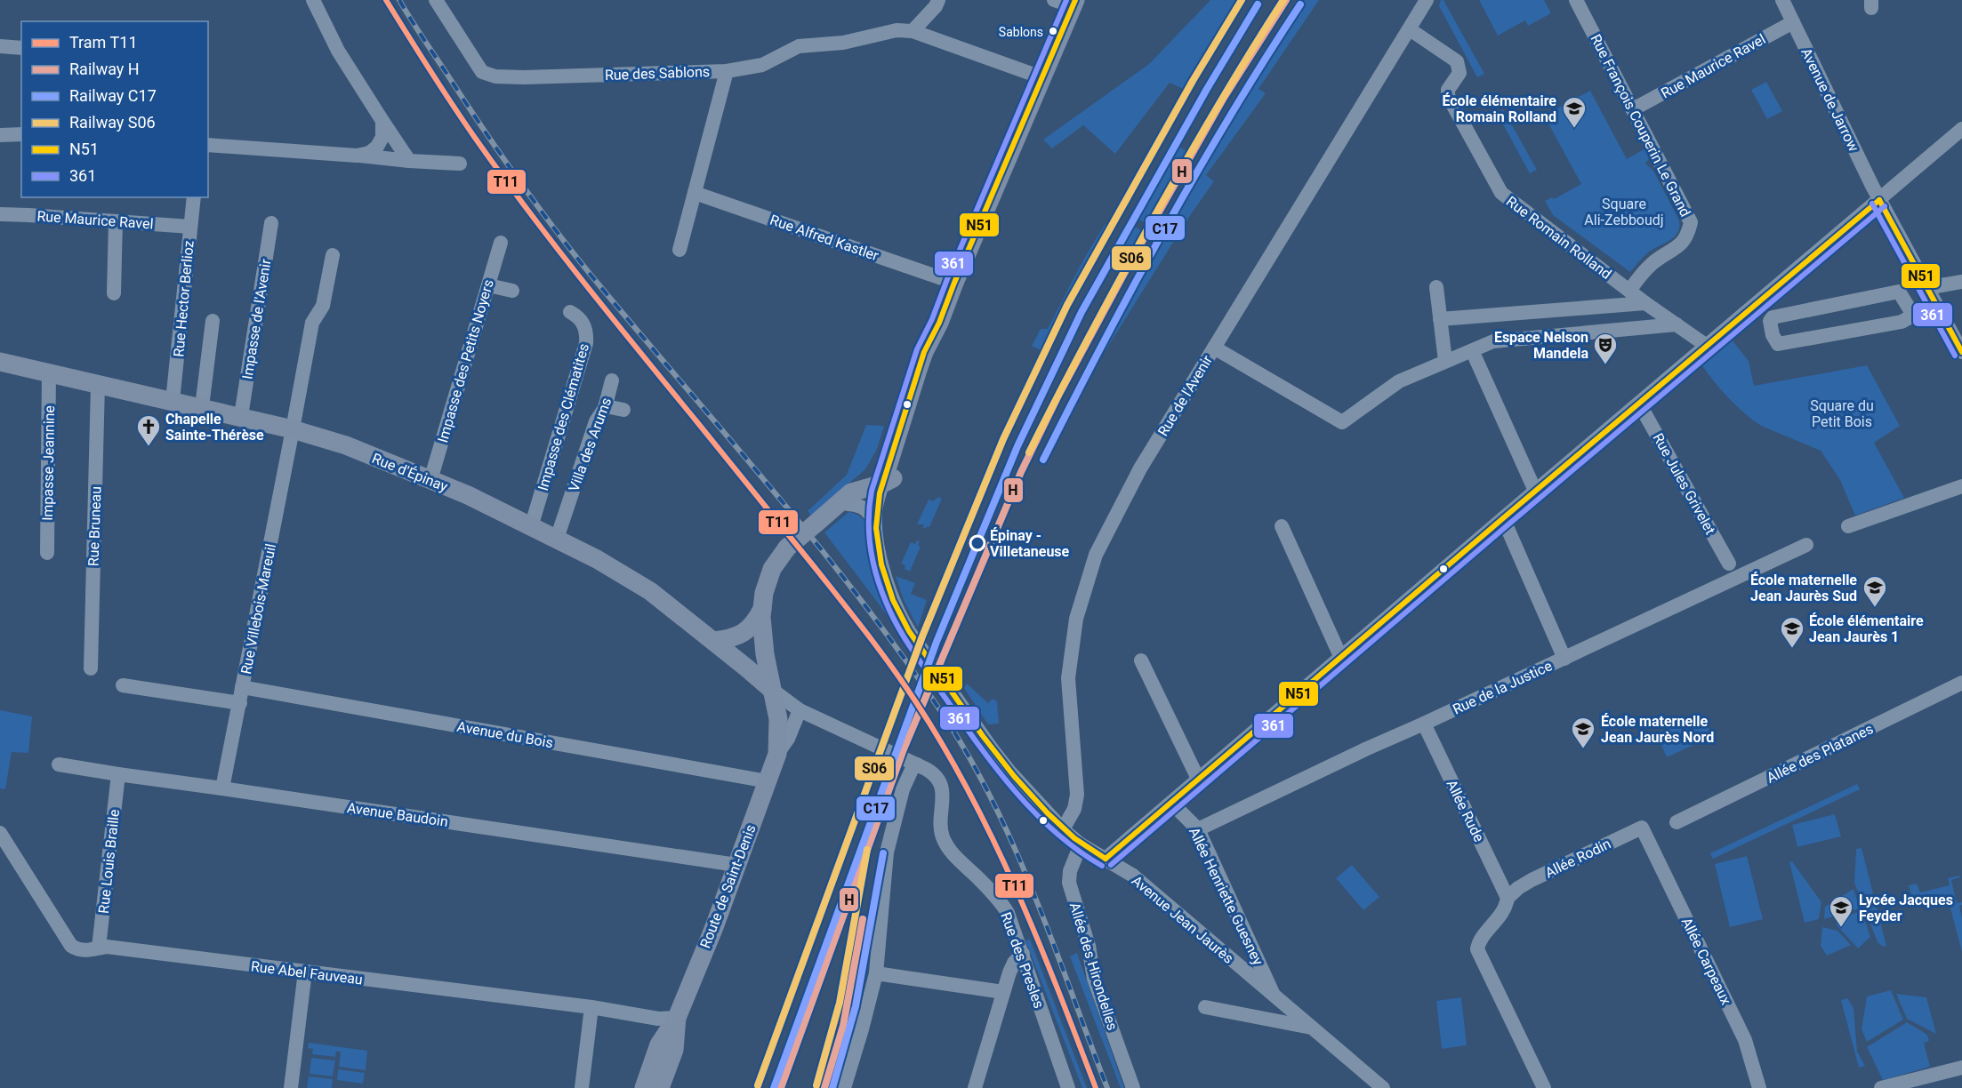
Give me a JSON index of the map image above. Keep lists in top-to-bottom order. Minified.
{"streets":{"main road":["Rue d'Épinay","Route de Saint-Denis"],"street":["Rue Maurice Ravel","Rue des Sablons","Avenue de Jarrow","Rue François Couperin Le Grand","Rue Alfred Kastler","Rue Romain Rolland","Rue Hector Berlioz","Impasse de l'Avenir","Impasse des Petits Noyers","Rue de l'Avenir","Impasse des Clématites","Villa des Arums","Impasse Jeannine","Rue Jules Grivelet","Rue Bruneau","Rue Villebois-Mareuil","Rue de la Justice","Avenue du Bois","Allée des Platanes","Allée Rude","Avenue Baudoin","Allée Rodin","Rue Louis Braille","Allée Henriette Guesney","Avenue Jean Jaurès","Rue des Presles","Allée Carpeaux","Allée des Hirondelles","Rue Abel Fauveau"]},"crossings":[["Rue Maurice Ravel","Avenue de Jarrow"],["Rue Maurice Ravel","Rue François Couperin Le Grand"],["Rue Maurice Ravel","Rue Hector Berlioz"],["Rue François Couperin Le Grand","Rue Romain Rolland"],["Rue Romain Rolland","Rue de l'Avenir"],["Rue Hector Berlioz","Rue d'Épinay"],["Impasse de l'Avenir","Rue d'Épinay"],["Impasse des Petits Noyers","Rue d'Épinay"],["Rue de l'Avenir","Avenue Jean Jaurès"],["Impasse des Clématites","Rue d'Épinay"],["Villa des Arums","Rue d'Épinay"],["Impasse Jeannine","Rue d'Épinay"],["Rue d'Épinay","Rue Bruneau"],["Rue d'Épinay","Rue Villebois-Mareuil"],["Rue d'Épinay","Route de Saint-Denis"],["Rue Villebois-Mareuil","Avenue du Bois"],["Rue Villebois-Mareuil","Avenue Baudoin"],["Rue de la Justice","Allée Rude"],["Rue de la Justice","Allée Henriette Guesney"],["Avenue du Bois","Route de Saint-Denis"],["Allée Rude","Allée Rodin"],["Avenue Baudoin","Rue Louis Braille"],["Avenue Baudoin","Route de Saint-Denis"],["Allée Rodin","Allée Carpeaux"],["Rue Louis Braille","Rue Abel Fauveau"],["Route de Saint-Denis","Rue Abel Fauveau"],["Allée Henriette Guesney","Avenue Jean Jaurès"],["Avenue Jean Jaurès","Allée des Hirondelles"]],"parks":["Square Ali-Zebboudj","Square du Petit Bois"],"places":{"other":["Sablons","Épinay - Villetaneuse"],"school or university":["École élémentaire Romain Rolland","École maternelle Jean Jaurès Sud","École élémentaire Jean Jaurès 1","École maternelle Jean Jaurès Nord","Lycée Jacques Feyder"],"theatre":["Espace Nelson Mandela"],"church":["Chapelle Sainte-Thérèse"]},"lines":["tram line T11","rail line H","rail line S06","transit line N51","transit line 361","rail line C17"],"legend":["Tram T11","Railway H","Railway C17","Railway S06","N51","361"]}
